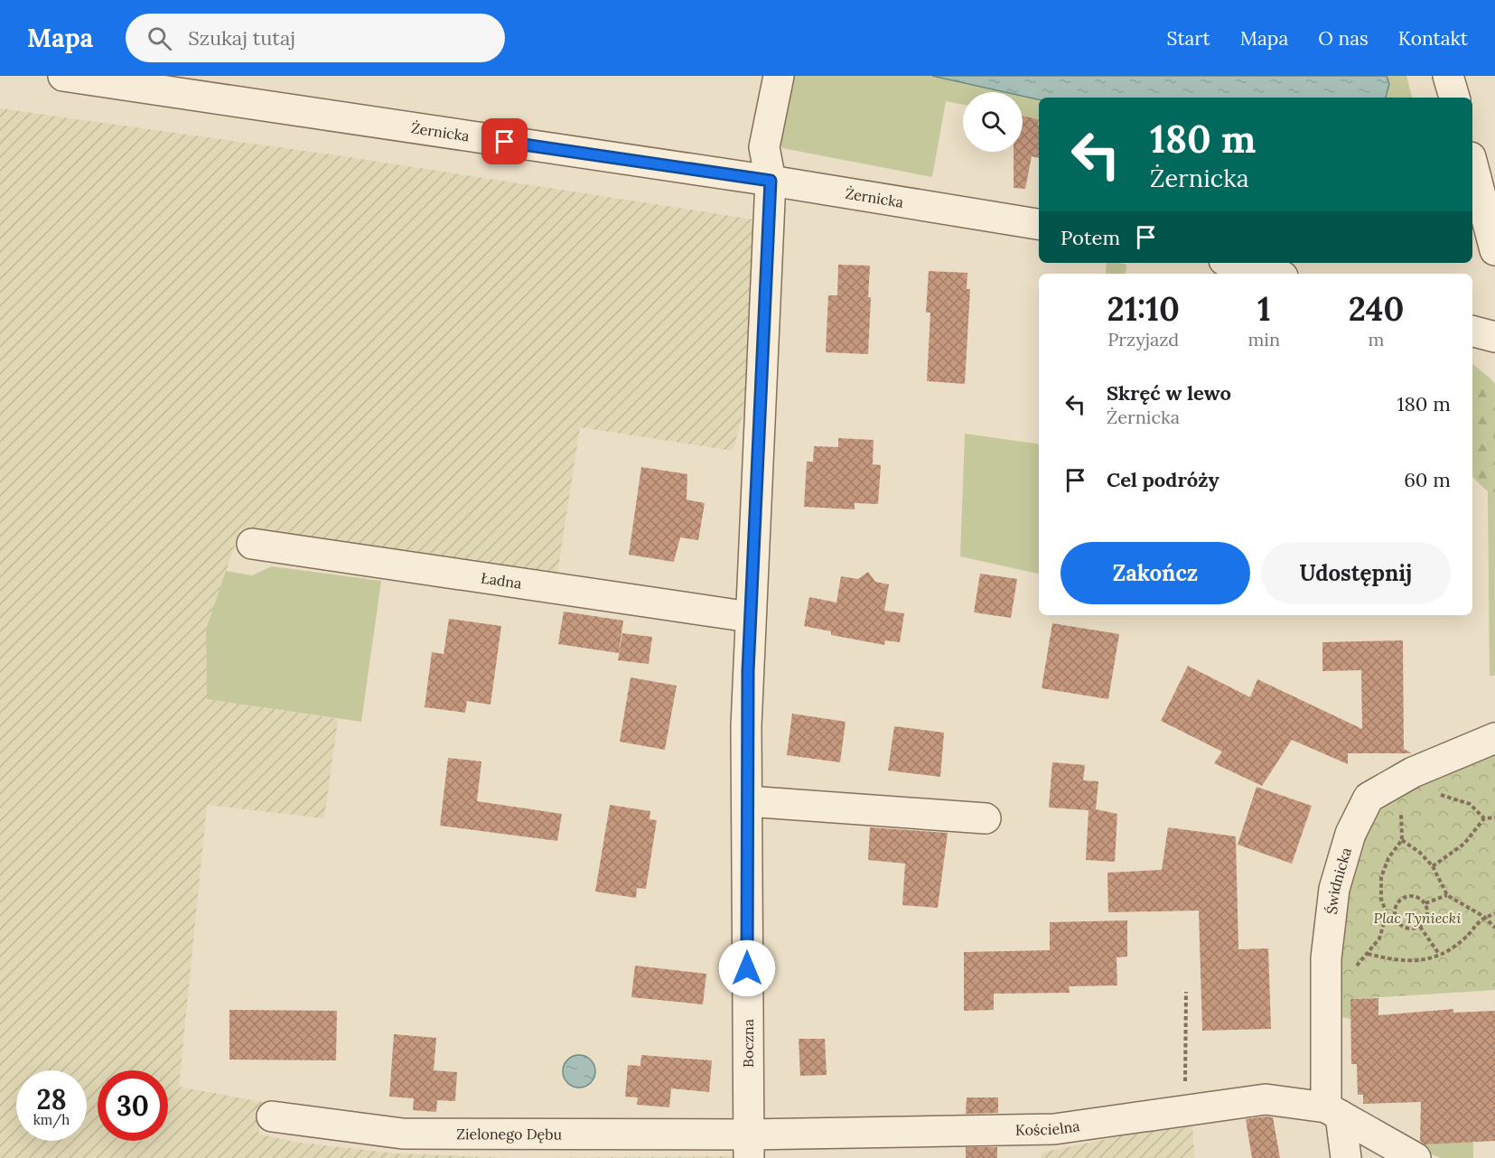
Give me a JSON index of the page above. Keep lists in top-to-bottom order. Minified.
{"streets":{"street":["Żernicka","Ładna","Świdnicka","Boczna","Kościelna","Zielonego Dębu"]},"crossings":[["Żernicka","Boczna"],["Ładna","Boczna"],["Świdnicka","Kościelna"],["Boczna","Kościelna"],["Boczna","Zielonego Dębu"],["Kościelna","Zielonego Dębu"]],"parks":["Plac Tyniecki"],"page":{"header":"Mapa","search":"Szukaj tutaj","nav":["Start","Mapa","O nas","Kontakt"],"turn":["180 m","Żernicka"],"then":"Potem","eta":["21:10","Przyjazd","1","min","240","m"],"list":[{"name":"Skręć w lewo","note":"Żernicka","value":"180 m"},{"name":"Cel podróży","value":"60 m"}],"buttons":["Zakończ","Udostępnij"],"speed":"28 km/h","limit":"30"}}
